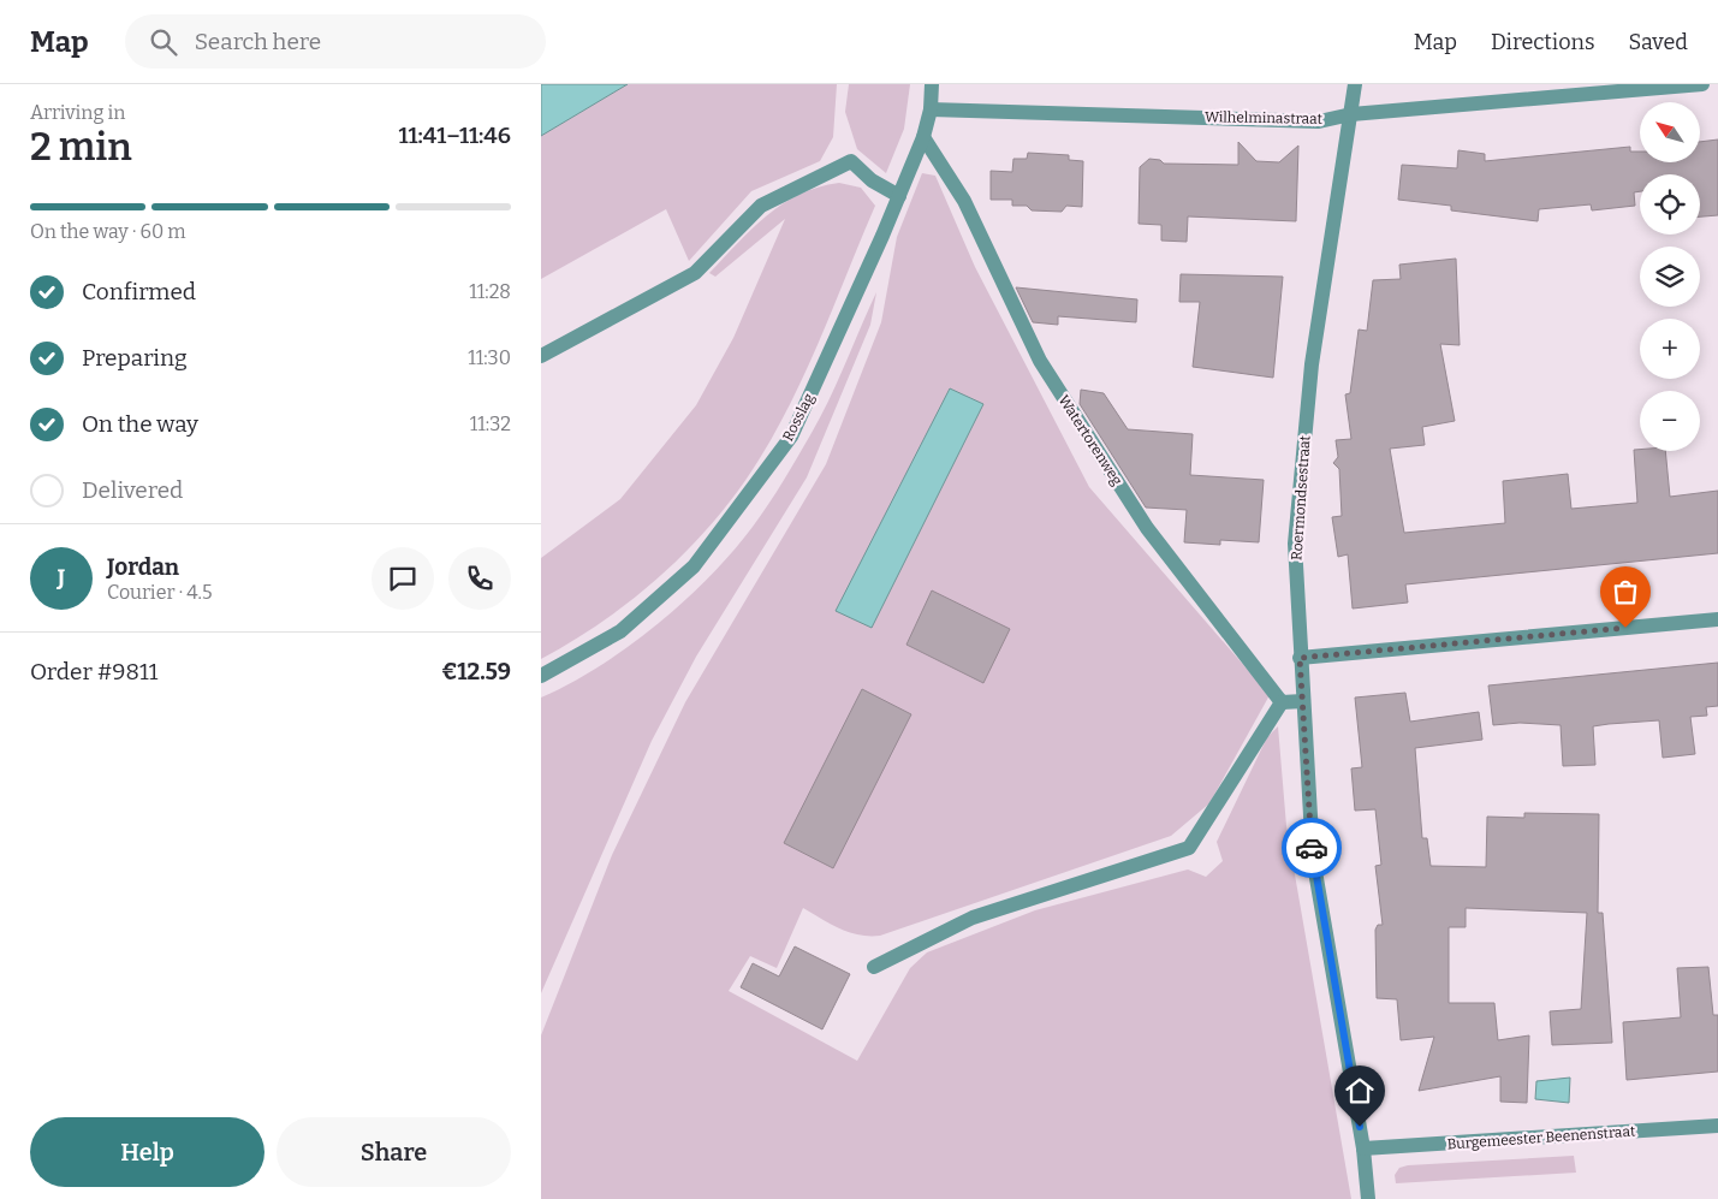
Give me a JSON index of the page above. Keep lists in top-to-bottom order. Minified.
{"streets":{"street":["Wilhelminastraat","Rosslag","Watertorenweg","Roermondsestraat","Burgemeester Beenenstraat"]},"crossings":[["Wilhelminastraat","Rosslag"],["Wilhelminastraat","Roermondsestraat"],["Rosslag","Watertorenweg"],["Roermondsestraat","Burgemeester Beenenstraat"]],"north":"top left","page":{"header":"Map","search":"Search here","nav":["Map","Directions","Saved"],"heading":["2 min","Arriving in","11:41–11:46"],"panel":["Jordan","Courier · 4.5","Order #9811","€12.59"],"map_buttons":["+","−"],"bar":"On the way · 60 m","list":[["Confirmed","11:28"],["Preparing","11:30"],["On the way","11:32"],"Delivered"],"round":"J","buttons":["Help","Share"]}}
